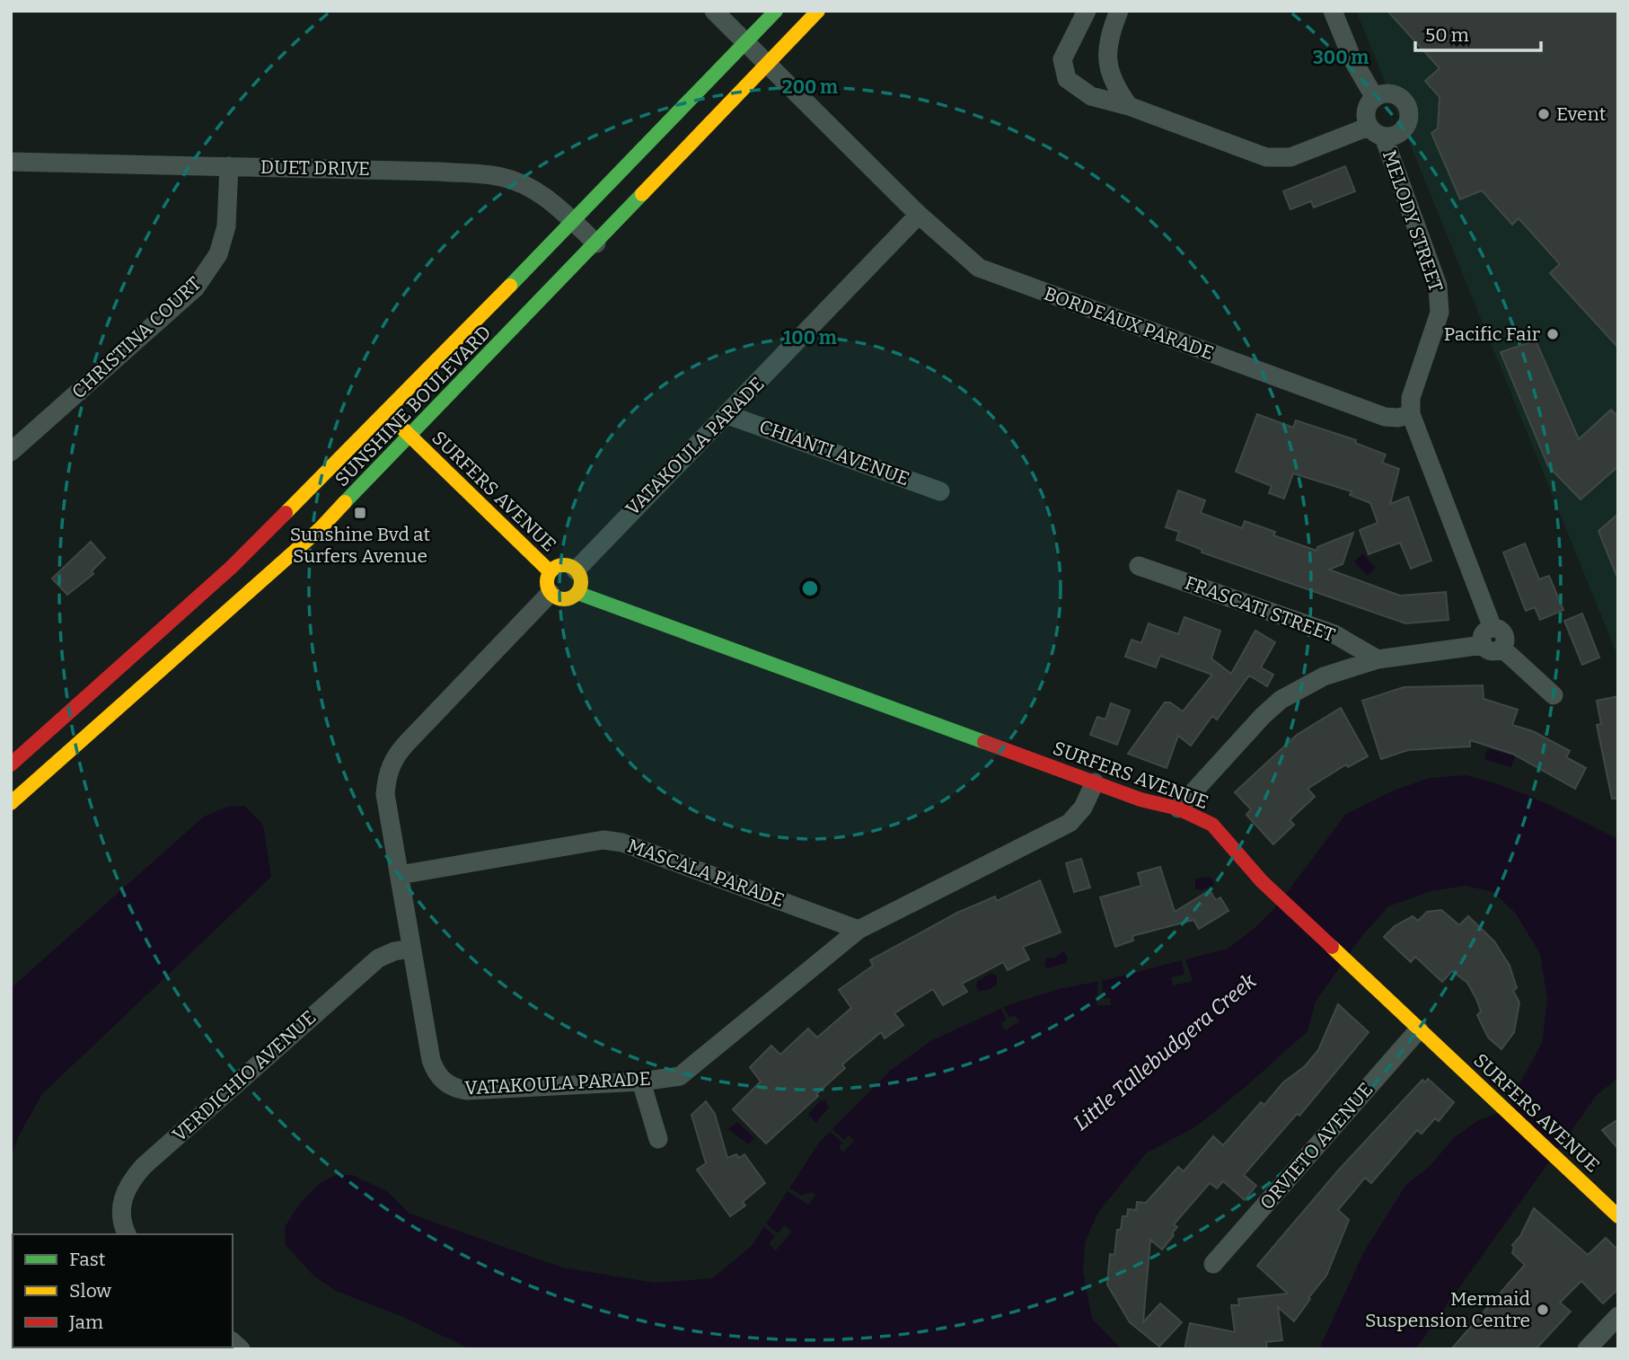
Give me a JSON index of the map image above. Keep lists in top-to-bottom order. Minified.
{"streets":{"main road":["SUNSHINE BOULEVARD","SURFERS AVENUE"],"street":["DUET DRIVE","MELODY STREET","BORDEAUX PARADE","CHRISTINA COURT","VATAKOULA PARADE","CHIANTI AVENUE","FRASCATI STREET","MASCALA PARADE","VERDICHIO AVENUE","ORVIETO AVENUE"]},"crossings":[["DUET DRIVE","CHRISTINA COURT"],["DUET DRIVE","SUNSHINE BOULEVARD"],["MELODY STREET","BORDEAUX PARADE"],["BORDEAUX PARADE","SUNSHINE BOULEVARD"],["BORDEAUX PARADE","VATAKOULA PARADE"],["SUNSHINE BOULEVARD","SURFERS AVENUE"],["VATAKOULA PARADE","CHIANTI AVENUE"],["VATAKOULA PARADE","SURFERS AVENUE"],["VATAKOULA PARADE","MASCALA PARADE"],["VATAKOULA PARADE","VERDICHIO AVENUE"],["SURFERS AVENUE","ORVIETO AVENUE"]],"water":["Little Tallebudgera Creek"],"places":{"other":["Event","Pacific Fair","Mermaid Suspension Centre"],"transit":["Sunshine Bvd at Surfers Avenue"]},"legend":["Fast","Slow","Jam"],"scale_bar":"50 m","rings":["300 m","200 m","100 m"]}
